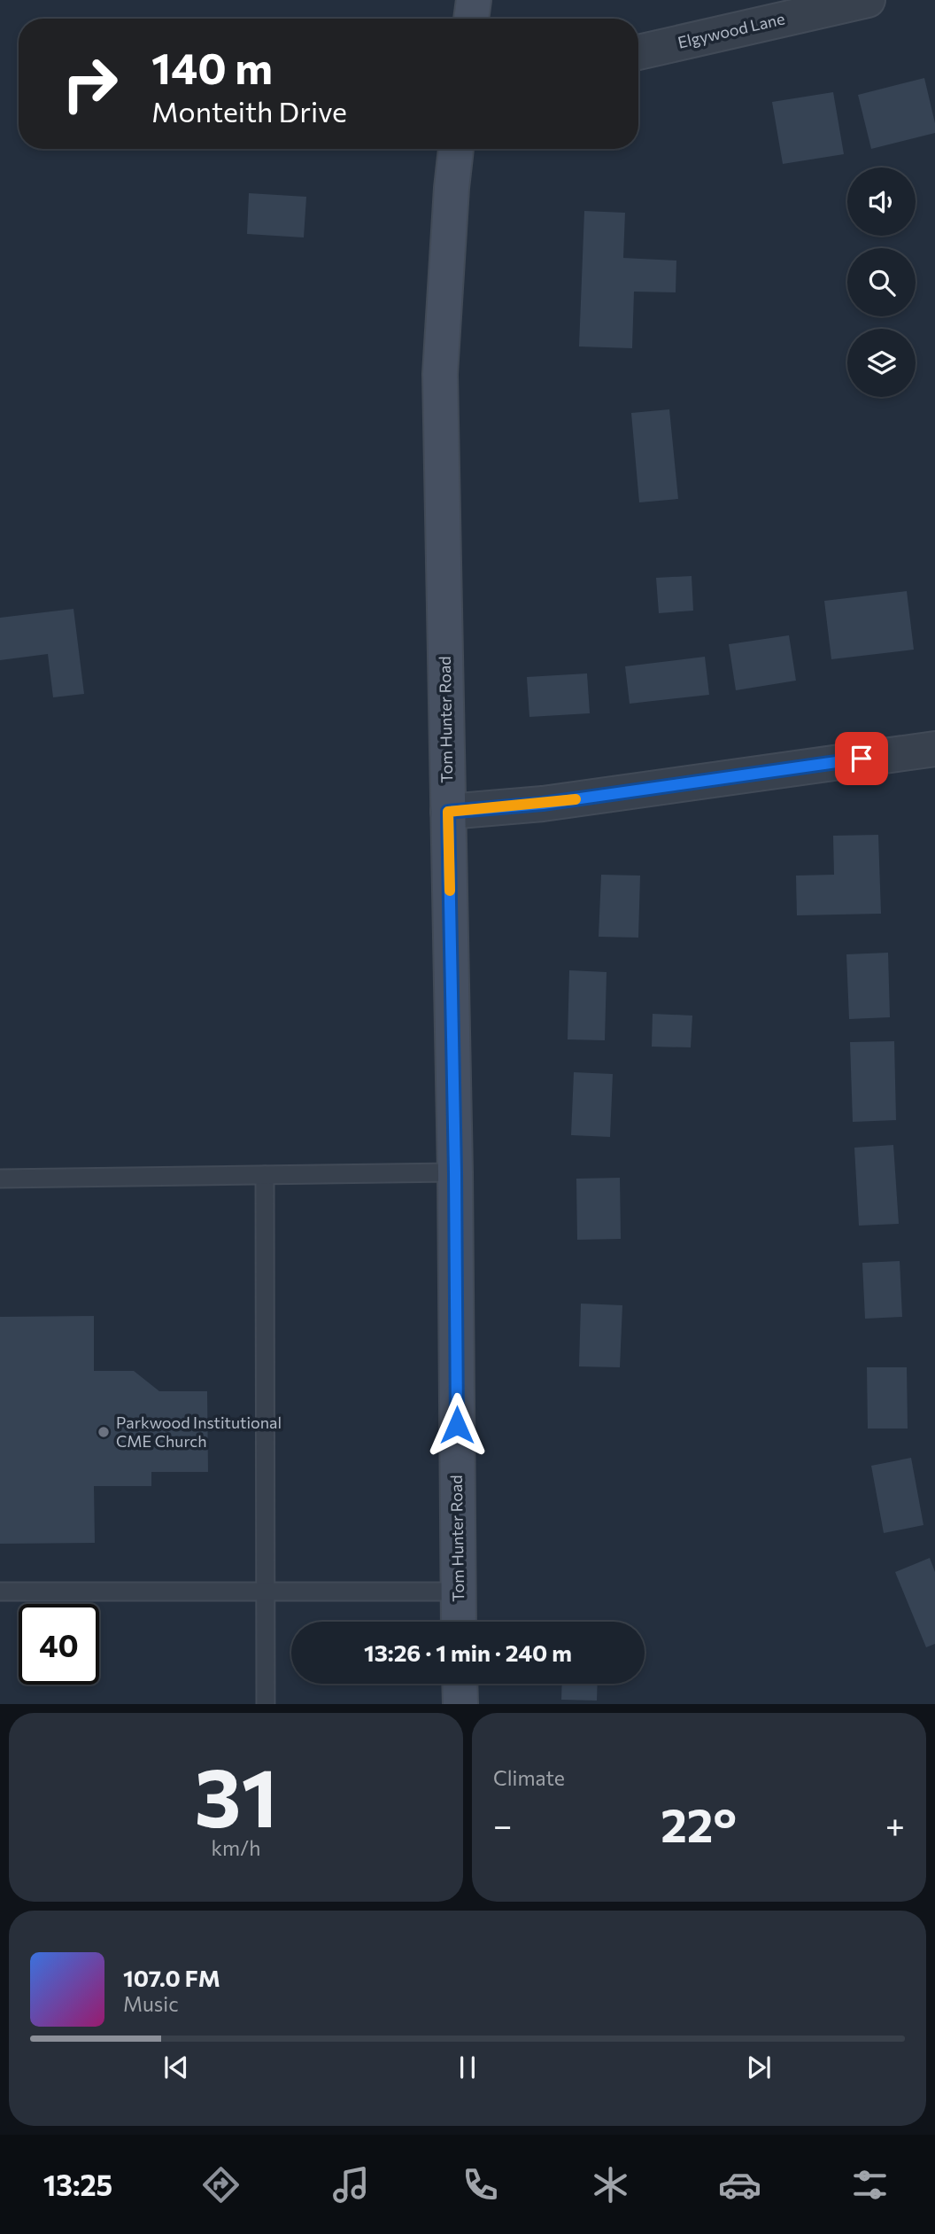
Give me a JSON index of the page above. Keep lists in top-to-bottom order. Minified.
{"streets":{"street":["Elgywood Lane","Tom Hunter Road"]},"places":["Parkwood Institutional CME Church"],"page":{"turn":["140 m","Monteith Drive"],"limit":"40","trip":"13:26 · 1 min · 240 m","tile":[["31","km/h"],"Climate"],"heat":["−","22°","+"],"song":["107.0 FM","Music"],"tabs":"13:25"}}
